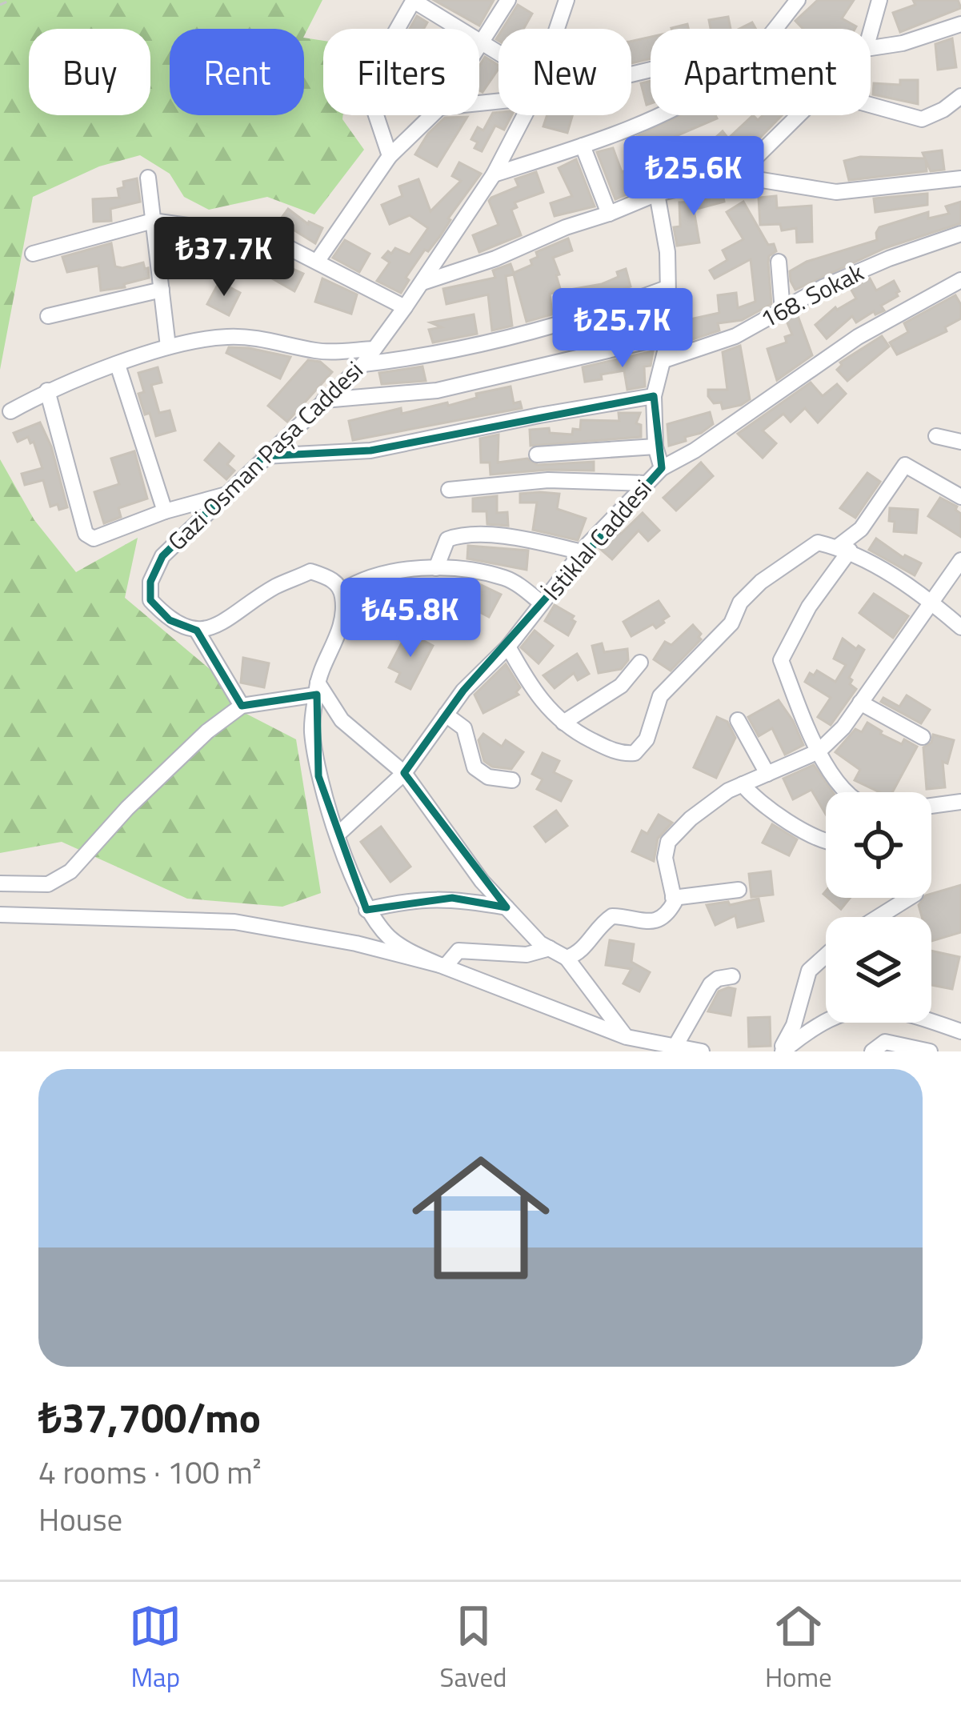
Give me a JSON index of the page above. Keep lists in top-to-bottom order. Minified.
{"streets":{"street":["168. Sokak","Gazi Osman Paşa Caddesi","İstiklal Caddesi"]},"page":{"chip":["Buy","Rent","Filters","New","Apartment"],"price":["₺25.6K","₺37.7K","₺25.7K","₺45.8K"],"list":[{"name":"₺37,700/mo","note":"4 rooms · 100 m² · House"}],"tabs":["Map","Saved","Home"]}}
